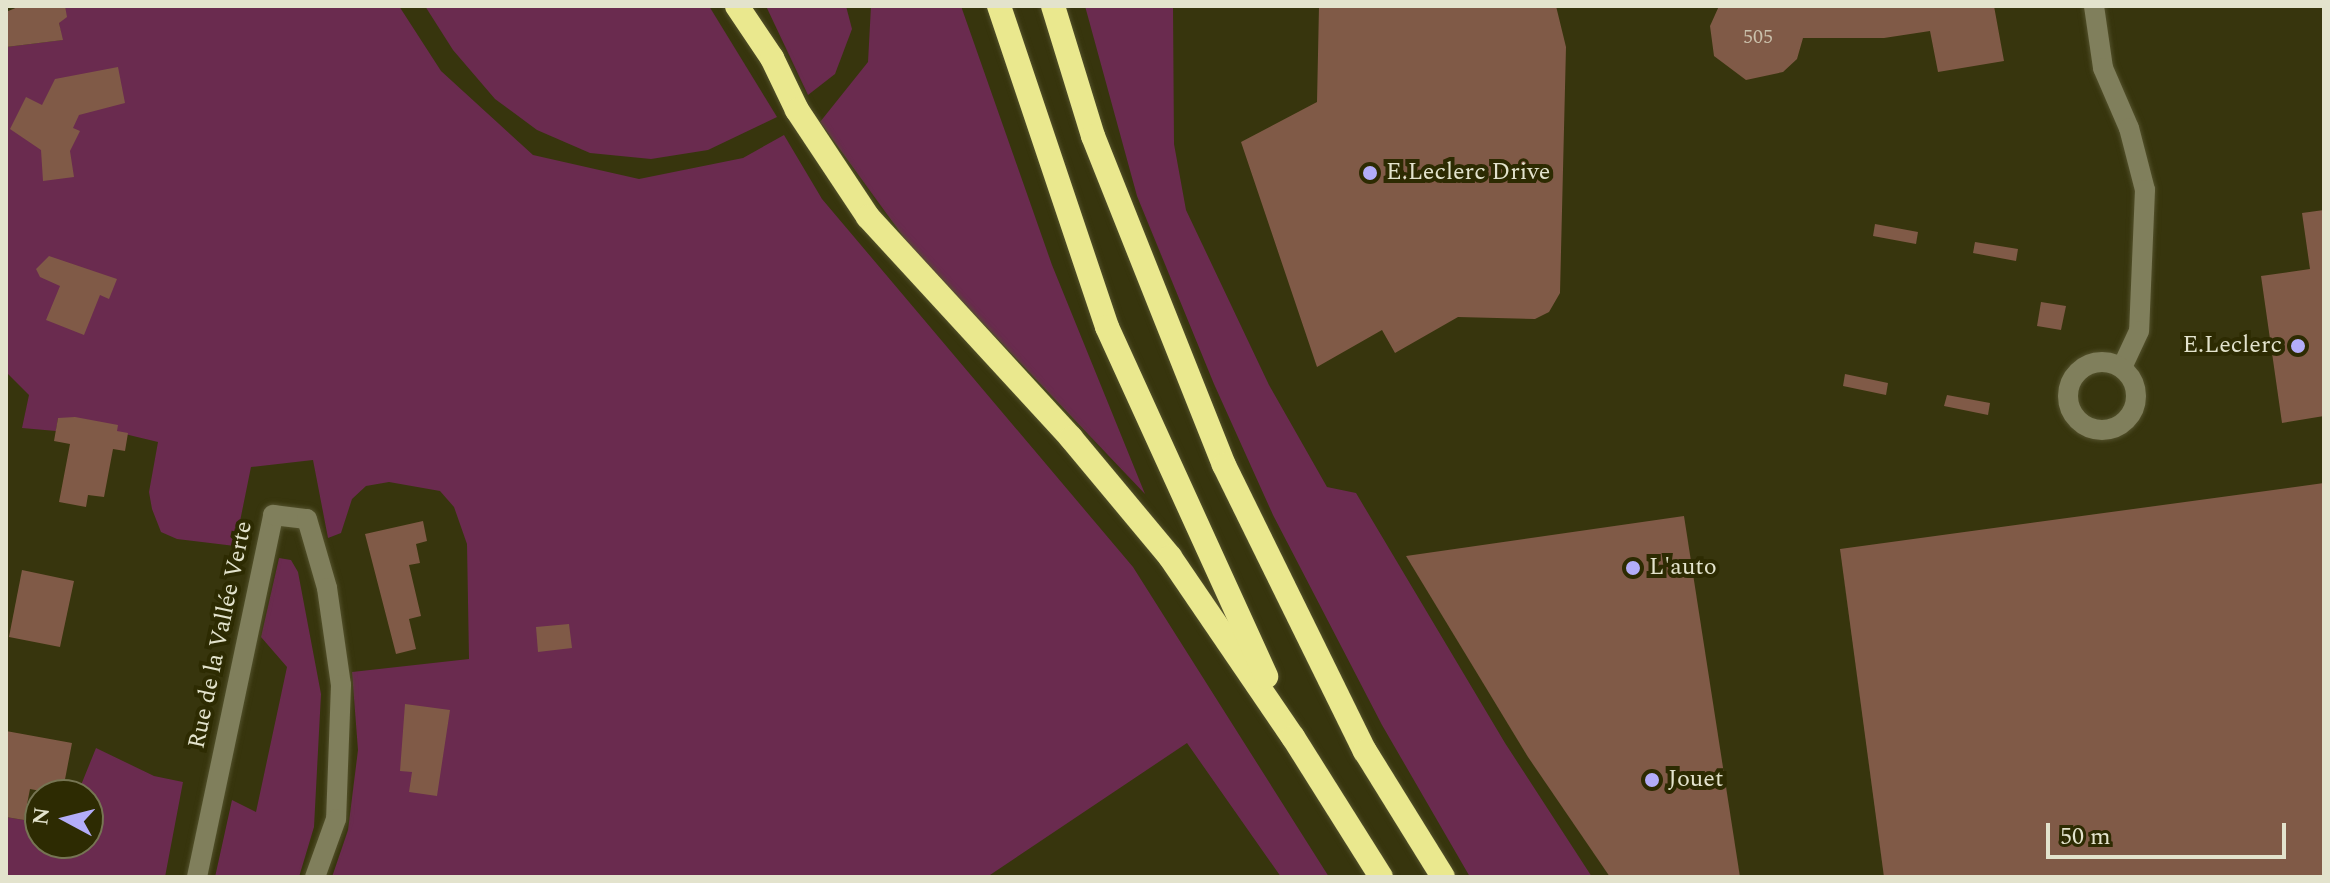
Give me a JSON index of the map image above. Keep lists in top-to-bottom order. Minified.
{"streets":{"street":["Rue de la Vallée Verte"]},"places":["E.Leclerc Drive","E.Leclerc","L'auto","Jouet"],"house_numbers":["505"],"scale_bar":"50 m","north":"left"}
